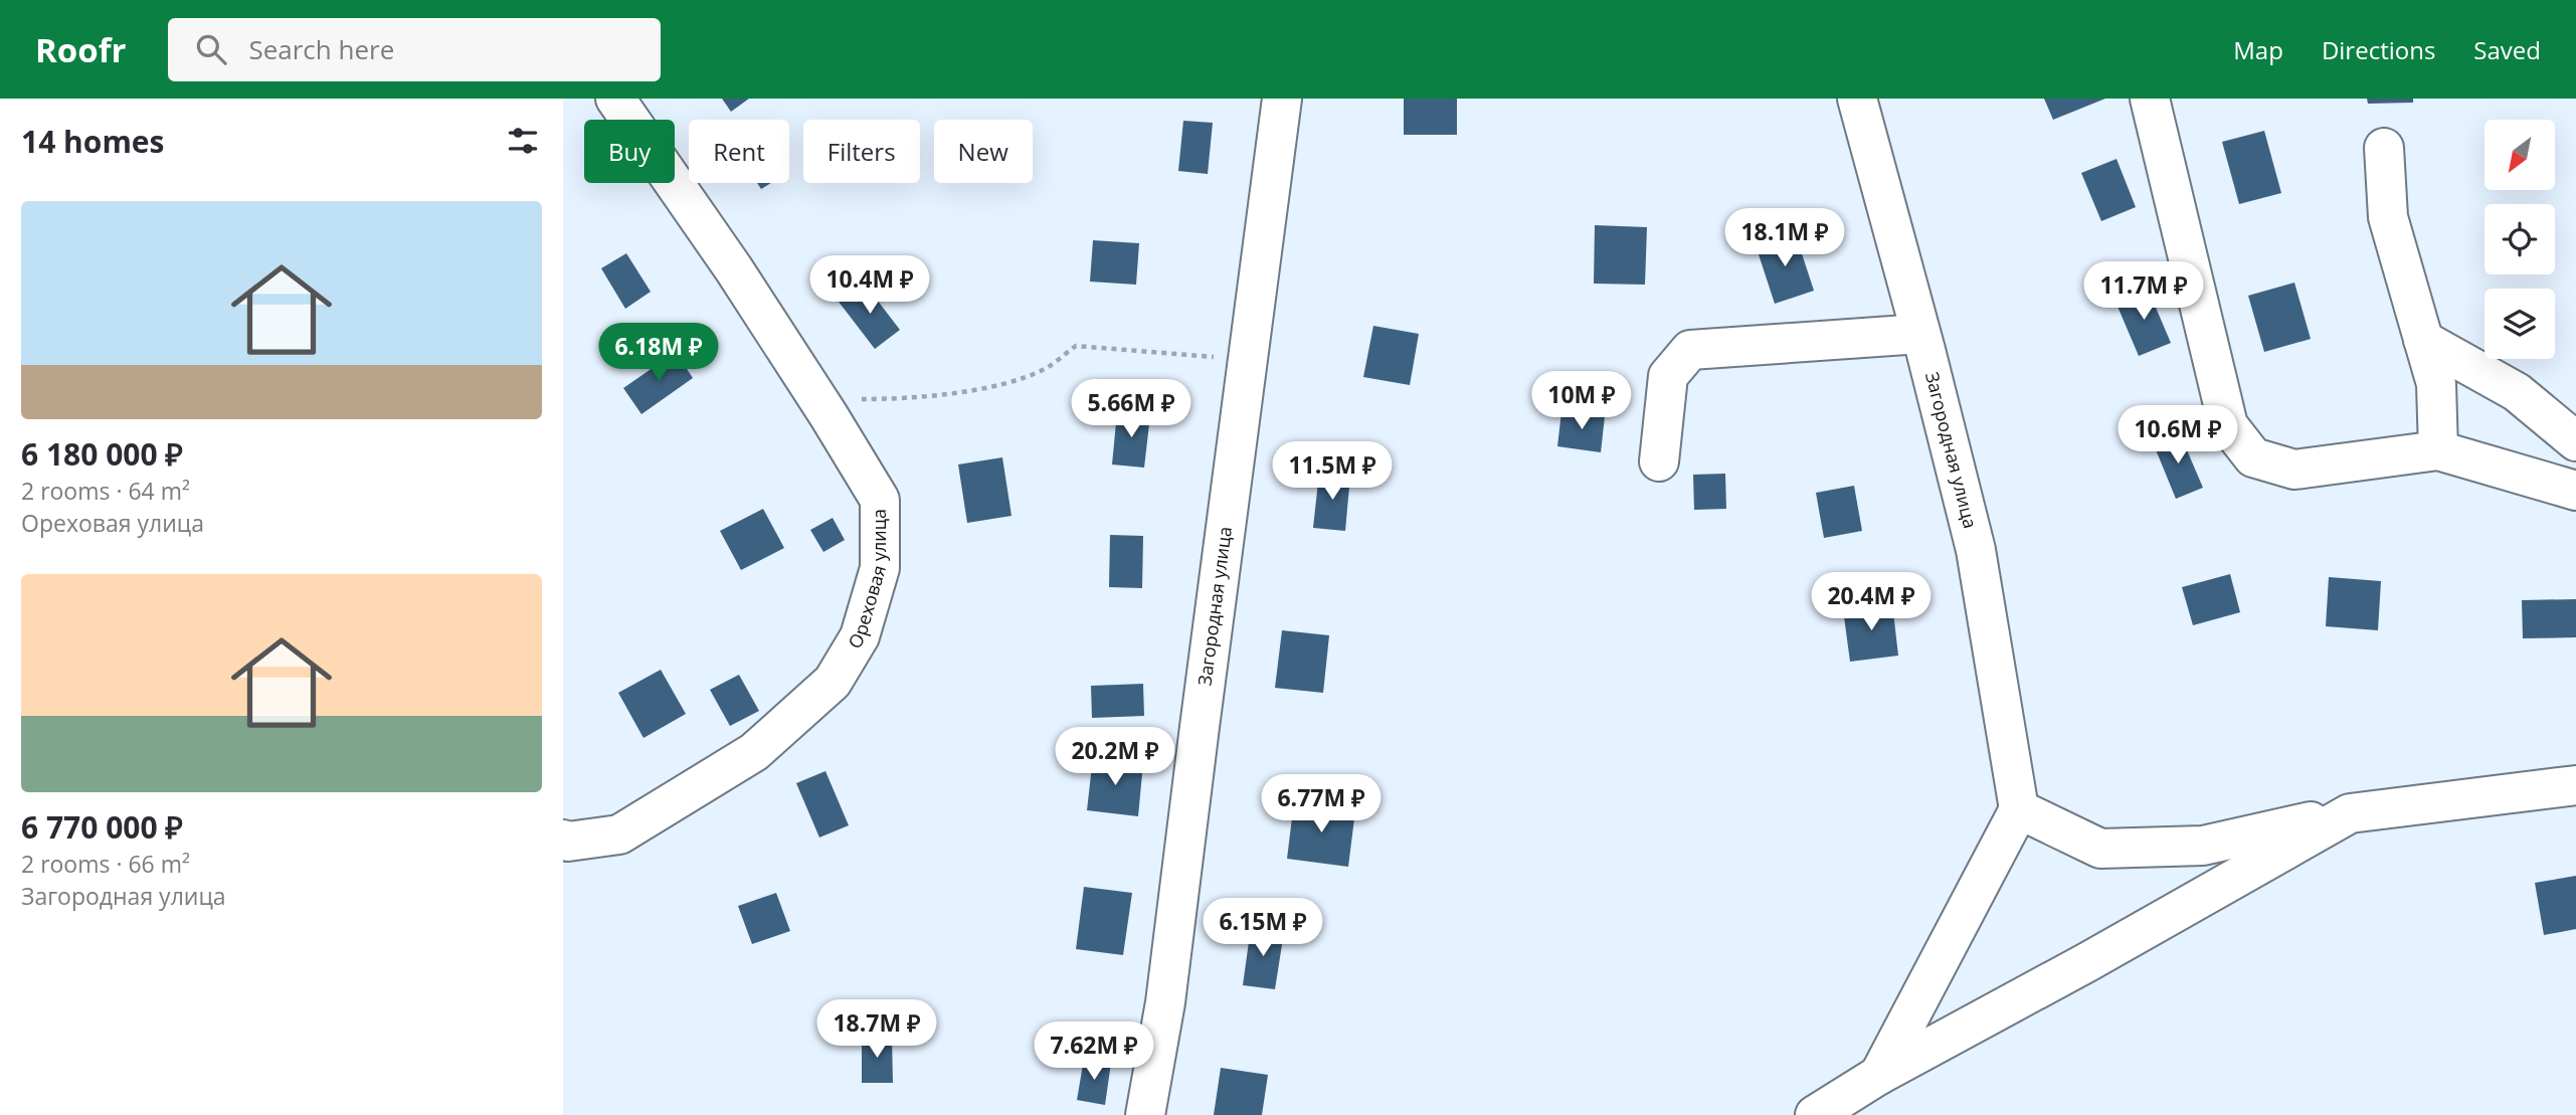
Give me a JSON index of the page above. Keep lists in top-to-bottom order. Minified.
{"streets":{"street":["Загородная улица","Ореховая улица"]},"north":"bottom left","page":{"header":"Roofr","search":"Search here","nav":["Map","Directions","Saved"],"heading":"14 homes","chip":["Buy","Rent","Filters","New"],"list":[{"name":"6 180 000 ₽","note":"2 rooms · 64 m² · Ореховая улица"},{"name":"6 770 000 ₽","note":"2 rooms · 66 m² · Загородная улица"}],"price":["18.1M ₽","10.4M ₽","11.7M ₽","6.18M ₽","10M ₽","5.66M ₽","10.6M ₽","11.5M ₽","20.4M ₽","20.2M ₽","6.77M ₽","6.15M ₽","18.7M ₽","7.62M ₽"]}}
